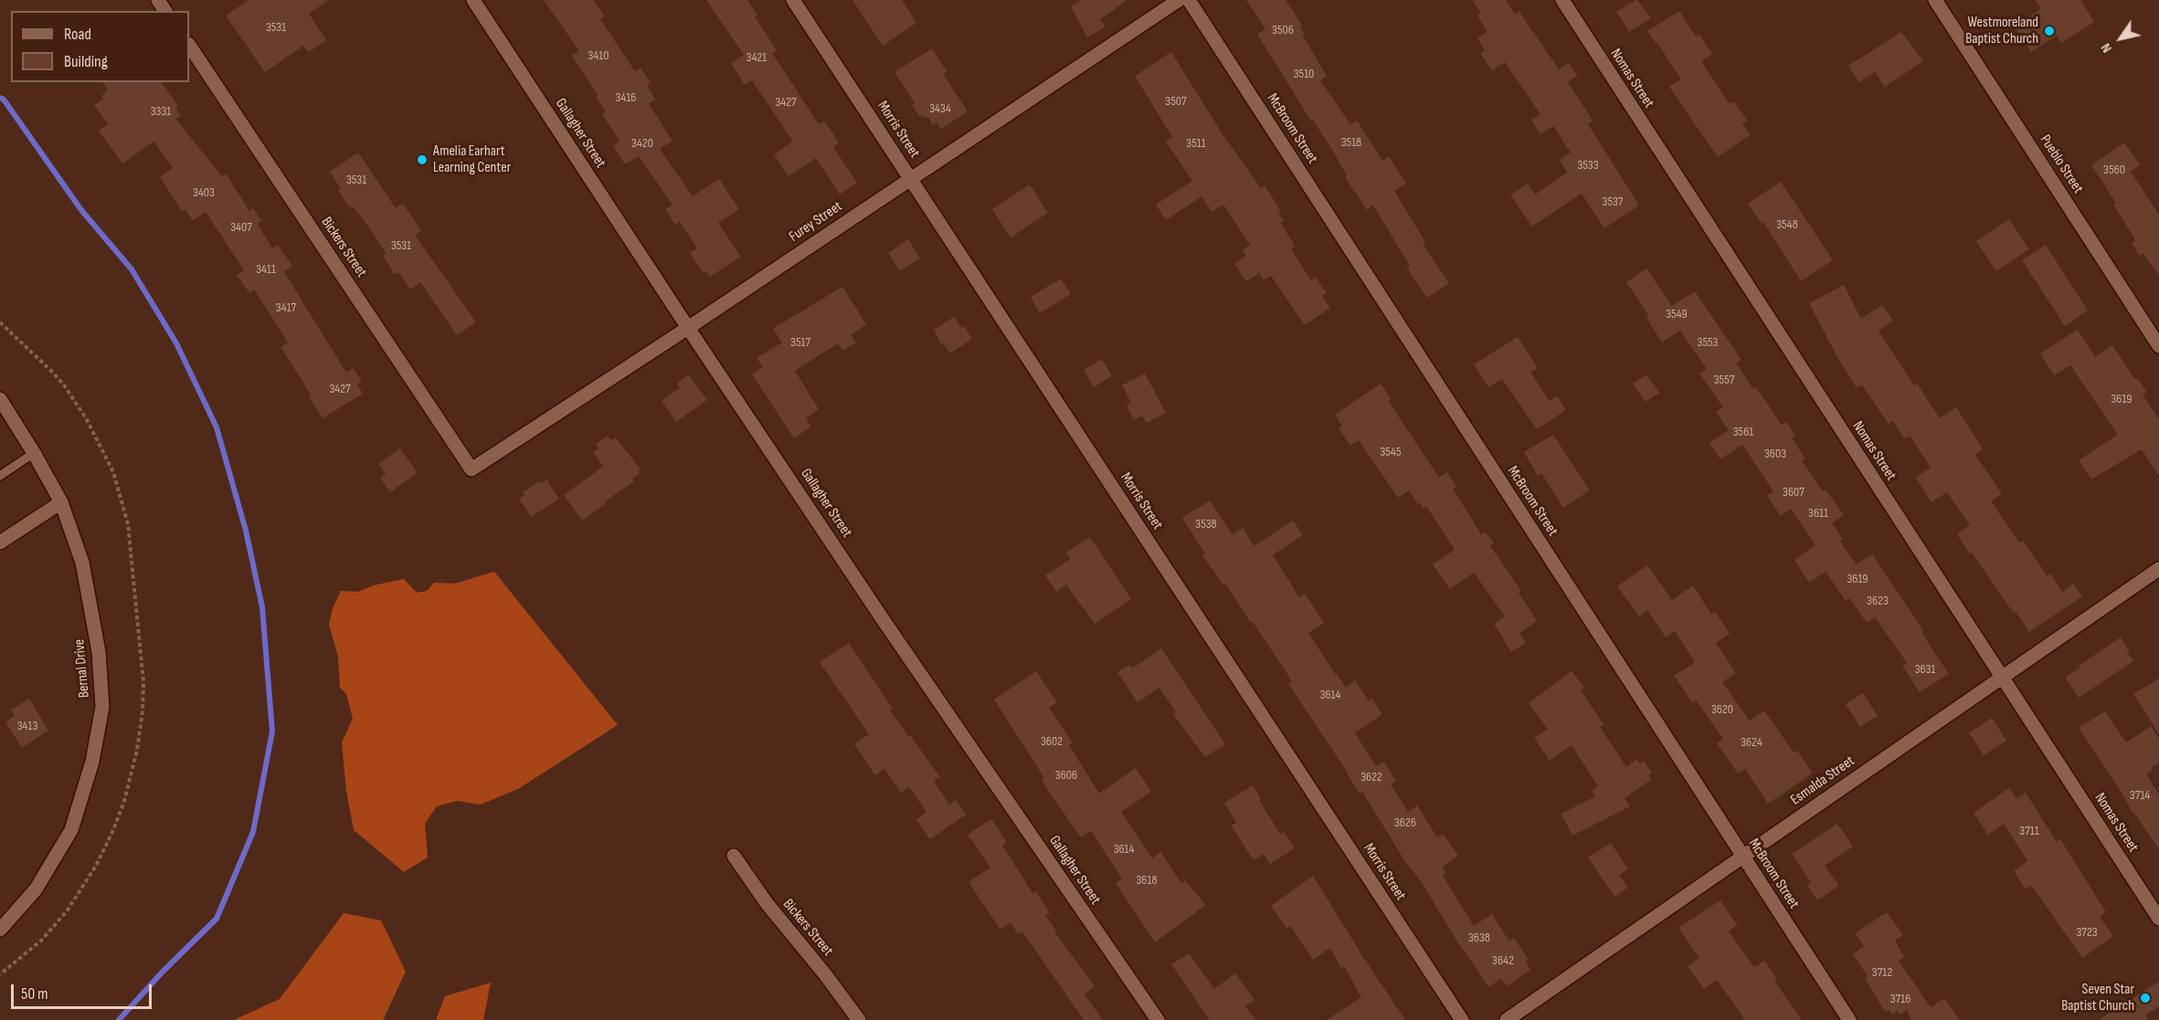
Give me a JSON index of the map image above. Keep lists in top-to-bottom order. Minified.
{"streets":{"street":["Nomas Street","McBroom Street","Morris Street","Gallagher Street","Pueblo Street","Furey Street","Bickers Street","Bernal Drive","Esmalda Street"]},"crossings":[["Nomas Street","Esmalda Street"],["McBroom Street","Esmalda Street"],["Morris Street","Furey Street"],["Gallagher Street","Furey Street"],["Furey Street","Bickers Street"]],"places":["Westmoreland Baptist Church","Amelia Earhart Learning Center","Seven Star Baptist Church"],"house_numbers":["3531","3506","3410","3421","3510","3416","3507","3427","3434","3331","3518","3420","3511","3533","3560","3531","3403","3537","3548","3407","3531","3411","3417","3549","3517","3553","3557","3427","3619","3561","3545","3603","3607","3611","3538","3619","3623","3631","3614","3620","3413","3602","3624","3606","3622","3714","3626","3711","3614","3618","3723","3638","3642","3712","3716"],"legend":["Road","Building"],"scale_bar":"50 m","north":"bottom left"}
